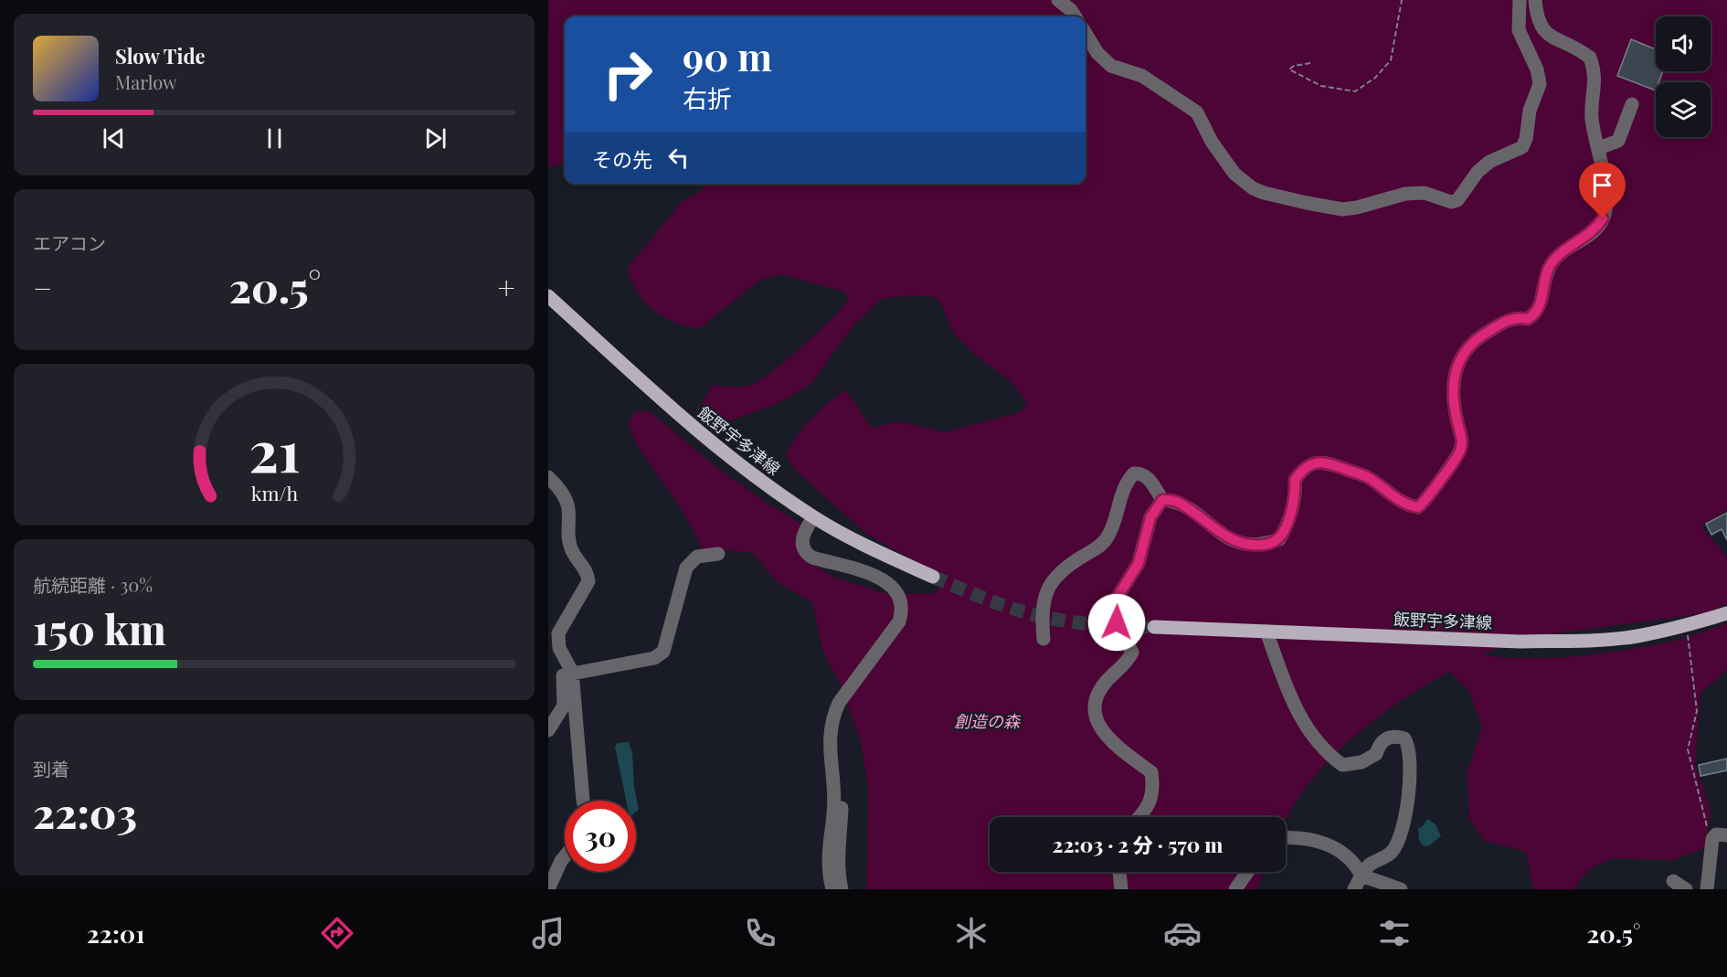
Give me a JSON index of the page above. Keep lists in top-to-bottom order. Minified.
{"streets":{"main road":["飯野宇多津線"]},"parks":["創造の森"],"page":{"turn":["90 m","右折"],"song":["Slow Tide","Marlow"],"then":"その先","tile":["エアコン",["航続距離 · 30%","150 km"],["到着","22:03"]],"heat":["−","20.5°","+"],"limit":"30","trip":"22:03 · 2 分 · 570 m","tabs":["22:01","20.5°"],"gauge":["21","km/h"]}}
